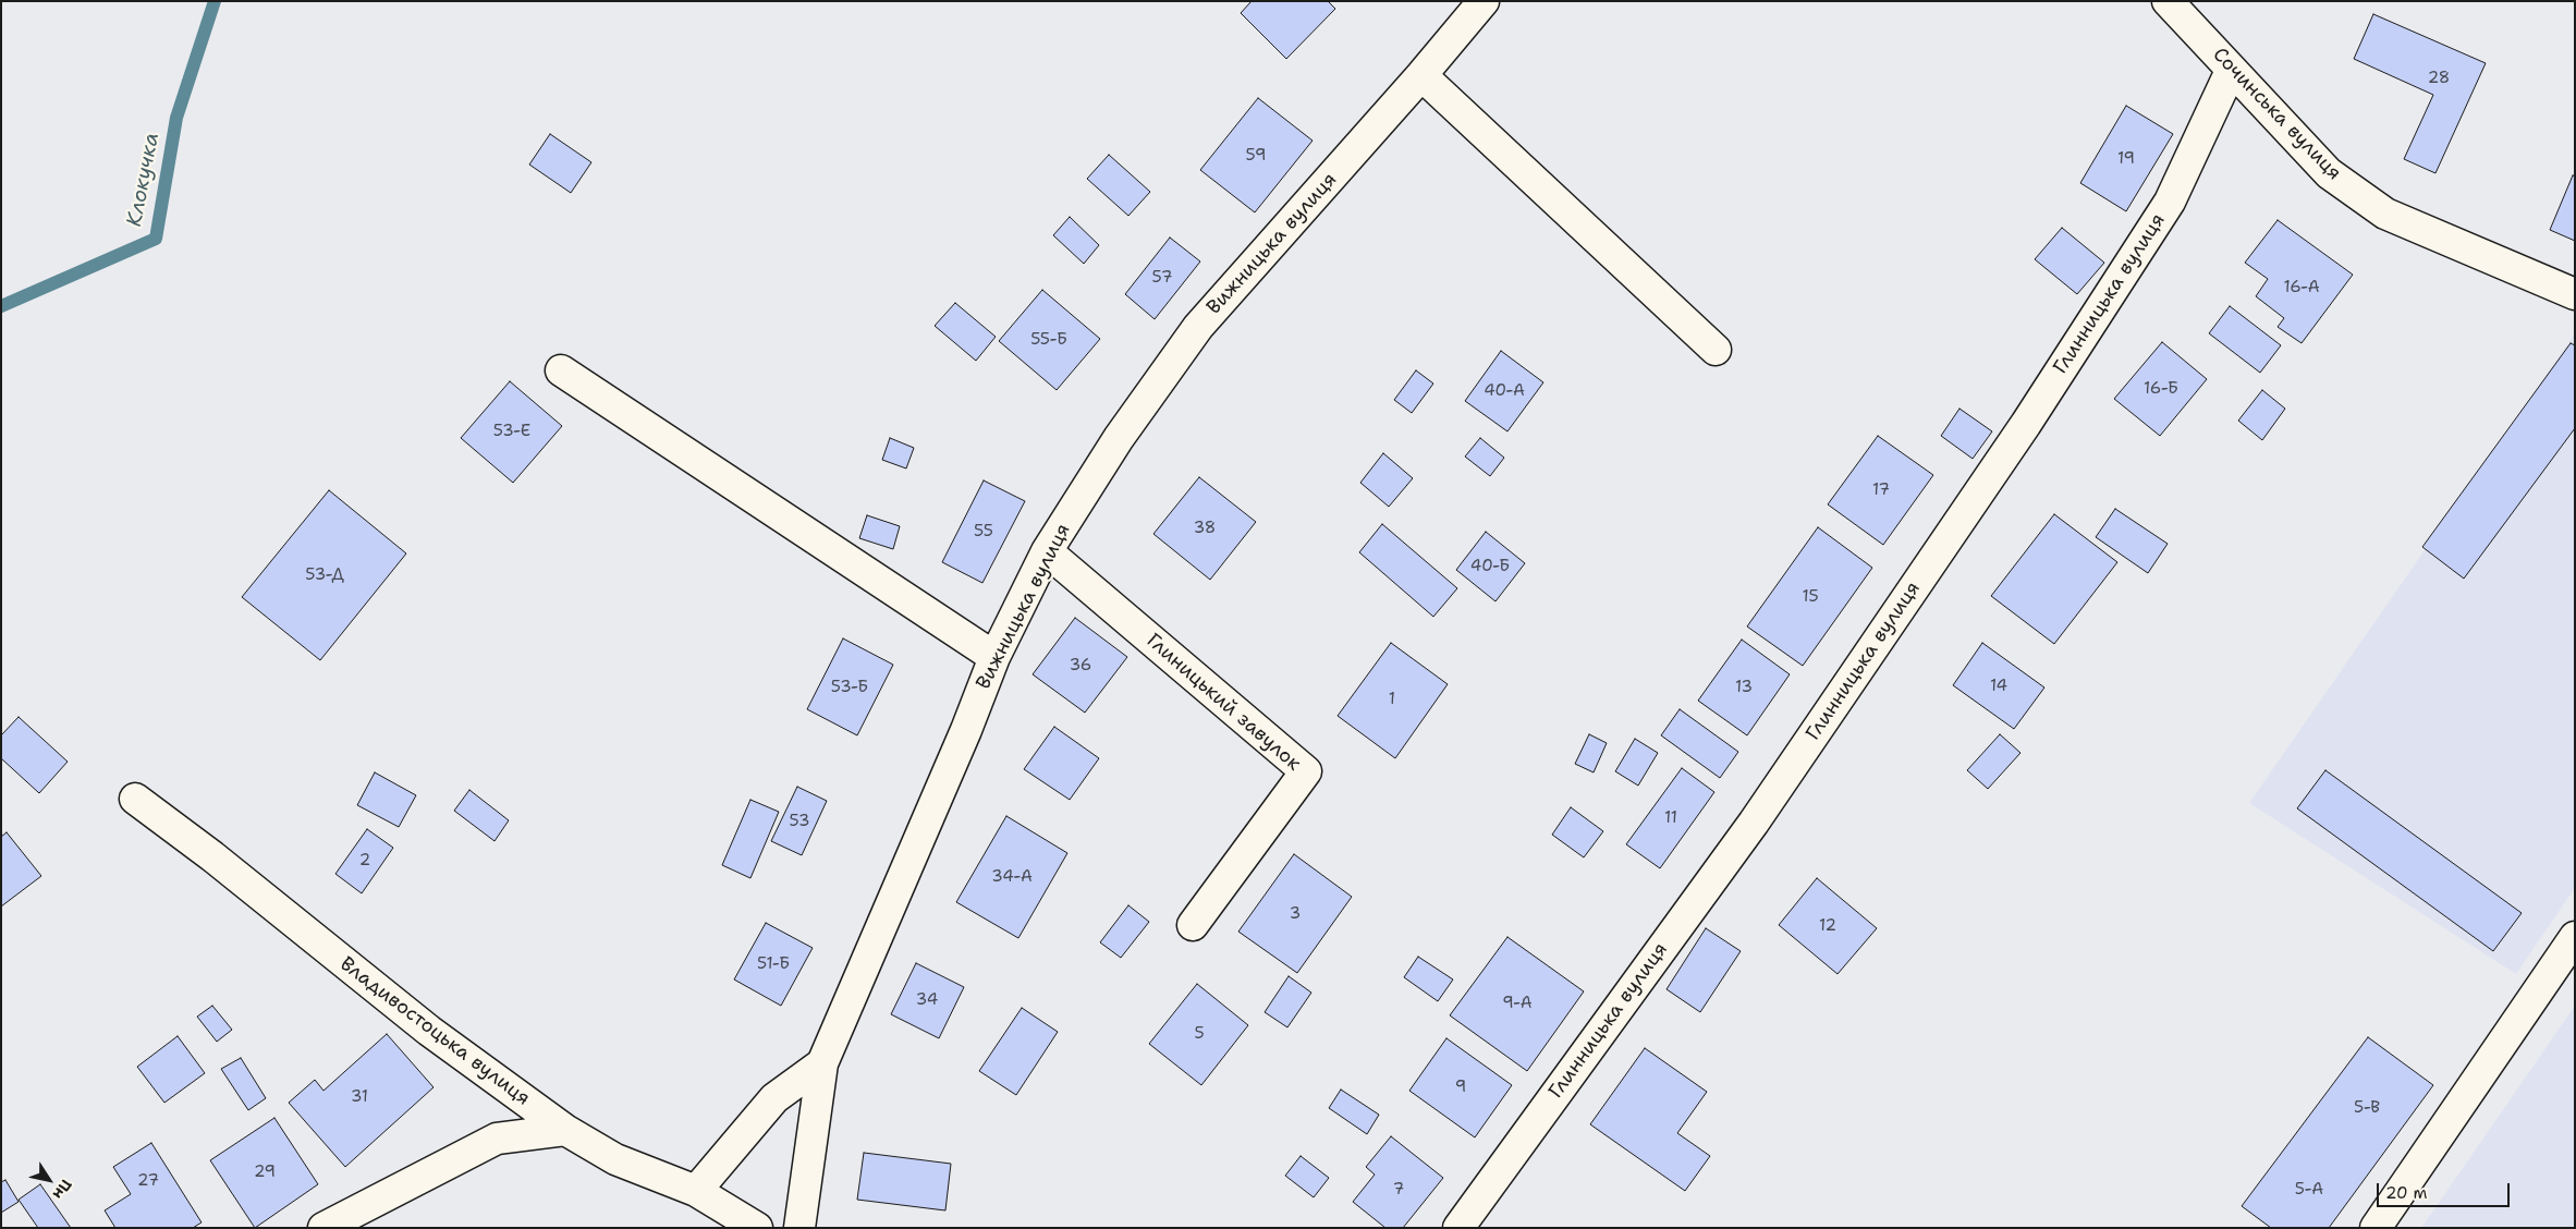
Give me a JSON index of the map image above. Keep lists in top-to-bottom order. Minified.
{"streets":{"street":["Сочинська вулиця","Вижницька вулиця","Глинницька вулиця","Глиницький завулок","Владивостоцька вулиця"]},"crossings":[["Сочинська вулиця","Глинницька вулиця"],["Вижницька вулиця","Глиницький завулок"]],"water":["Клокучка"],"house_numbers":["28","59","19","57","16-А","55-Б","16-Б","40-А","53-Е","17","38","55","40-Б","53-Д","15","36","14","53-Б","13","1","11","53","2","34-А","3","12","51-Б","34","9-А","5","9","31","5-В","29","27","7","5-А"],"scale_bar":"20 m","north":"bottom right"}
